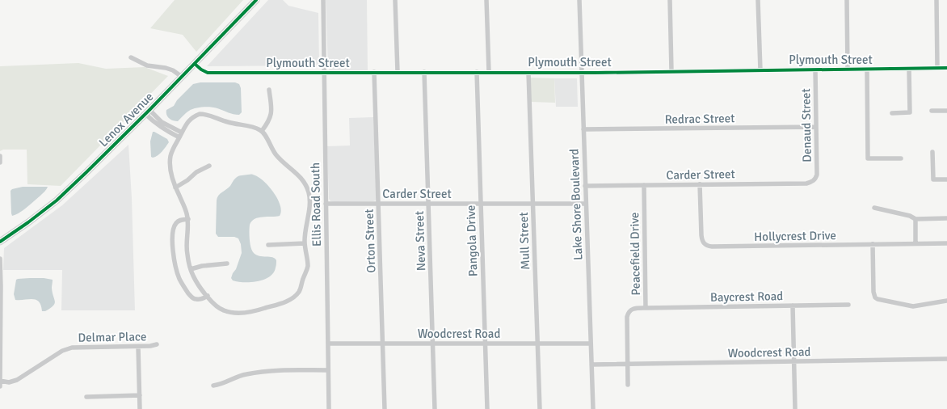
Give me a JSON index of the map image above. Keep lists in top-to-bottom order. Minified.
{"streets":{"main road":["Lenox Avenue"],"street":["Plymouth Street","Redrac Street","Denaud Street","Carder Street","Ellis Road South","Lake Shore Boulevard","Hollycrest Drive","Orton Street","Neva Street","Pangola Drive","Mull Street","Peacefield Drive","Baycrest Road","Woodcrest Road","Delmar Place"]},"crossings":[["Plymouth Street","Lenox Avenue"],["Plymouth Street","Denaud Street"],["Plymouth Street","Ellis Road South"],["Plymouth Street","Lake Shore Boulevard"],["Plymouth Street","Orton Street"],["Plymouth Street","Neva Street"],["Plymouth Street","Pangola Drive"],["Plymouth Street","Mull Street"],["Redrac Street","Denaud Street"],["Redrac Street","Lake Shore Boulevard"],["Denaud Street","Carder Street"],["Carder Street","Ellis Road South"],["Carder Street","Lake Shore Boulevard"],["Carder Street","Hollycrest Drive"],["Carder Street","Orton Street"],["Carder Street","Neva Street"],["Carder Street","Pangola Drive"],["Carder Street","Mull Street"],["Carder Street","Peacefield Drive"],["Ellis Road South","Woodcrest Road"],["Lake Shore Boulevard","Woodcrest Road"],["Orton Street","Woodcrest Road"],["Neva Street","Woodcrest Road"],["Pangola Drive","Woodcrest Road"],["Mull Street","Woodcrest Road"],["Peacefield Drive","Baycrest Road"],["Peacefield Drive","Woodcrest Road"]]}
